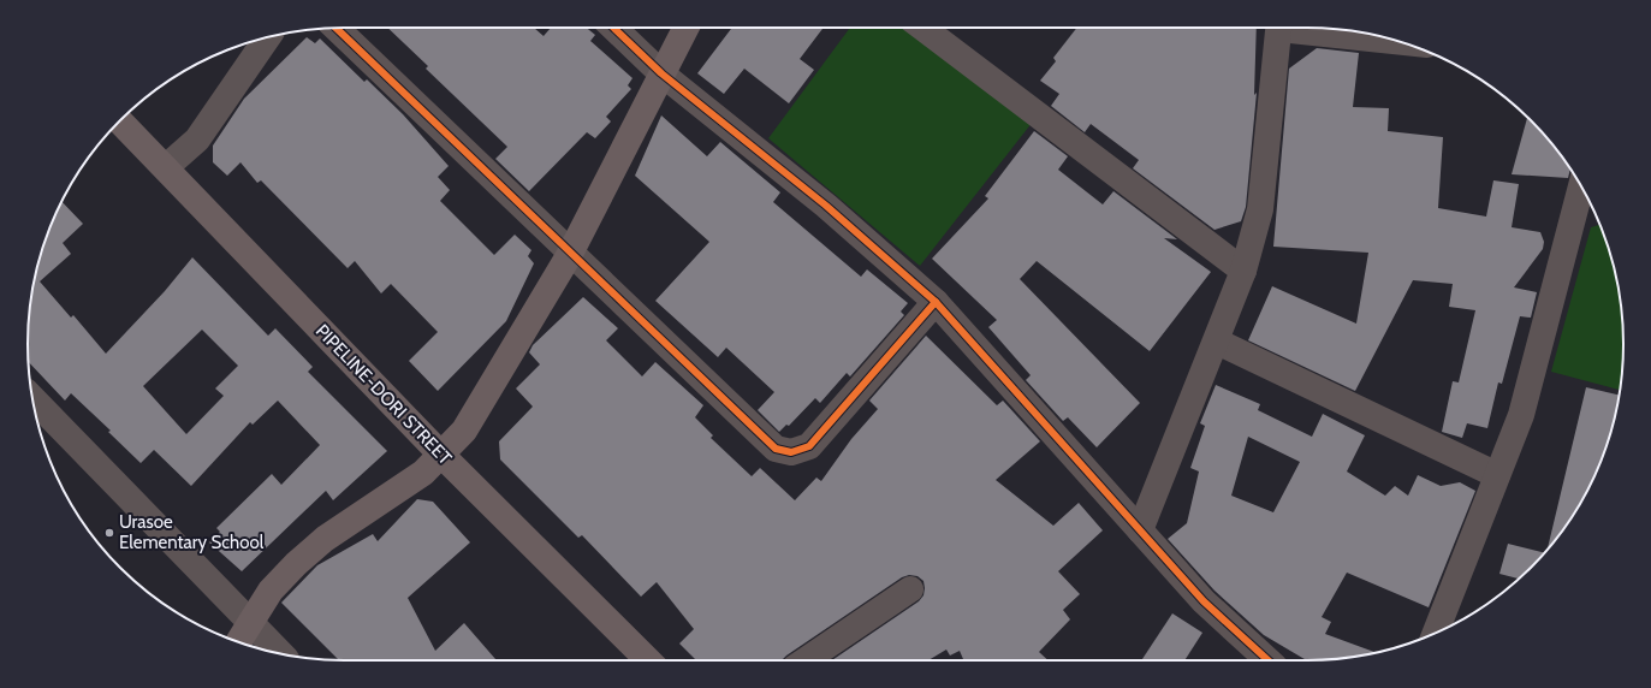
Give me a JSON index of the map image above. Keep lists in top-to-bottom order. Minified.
{"streets":{"street":["PIPELINE-DORI STREET"]},"places":["Urasoe Elementary School"]}
